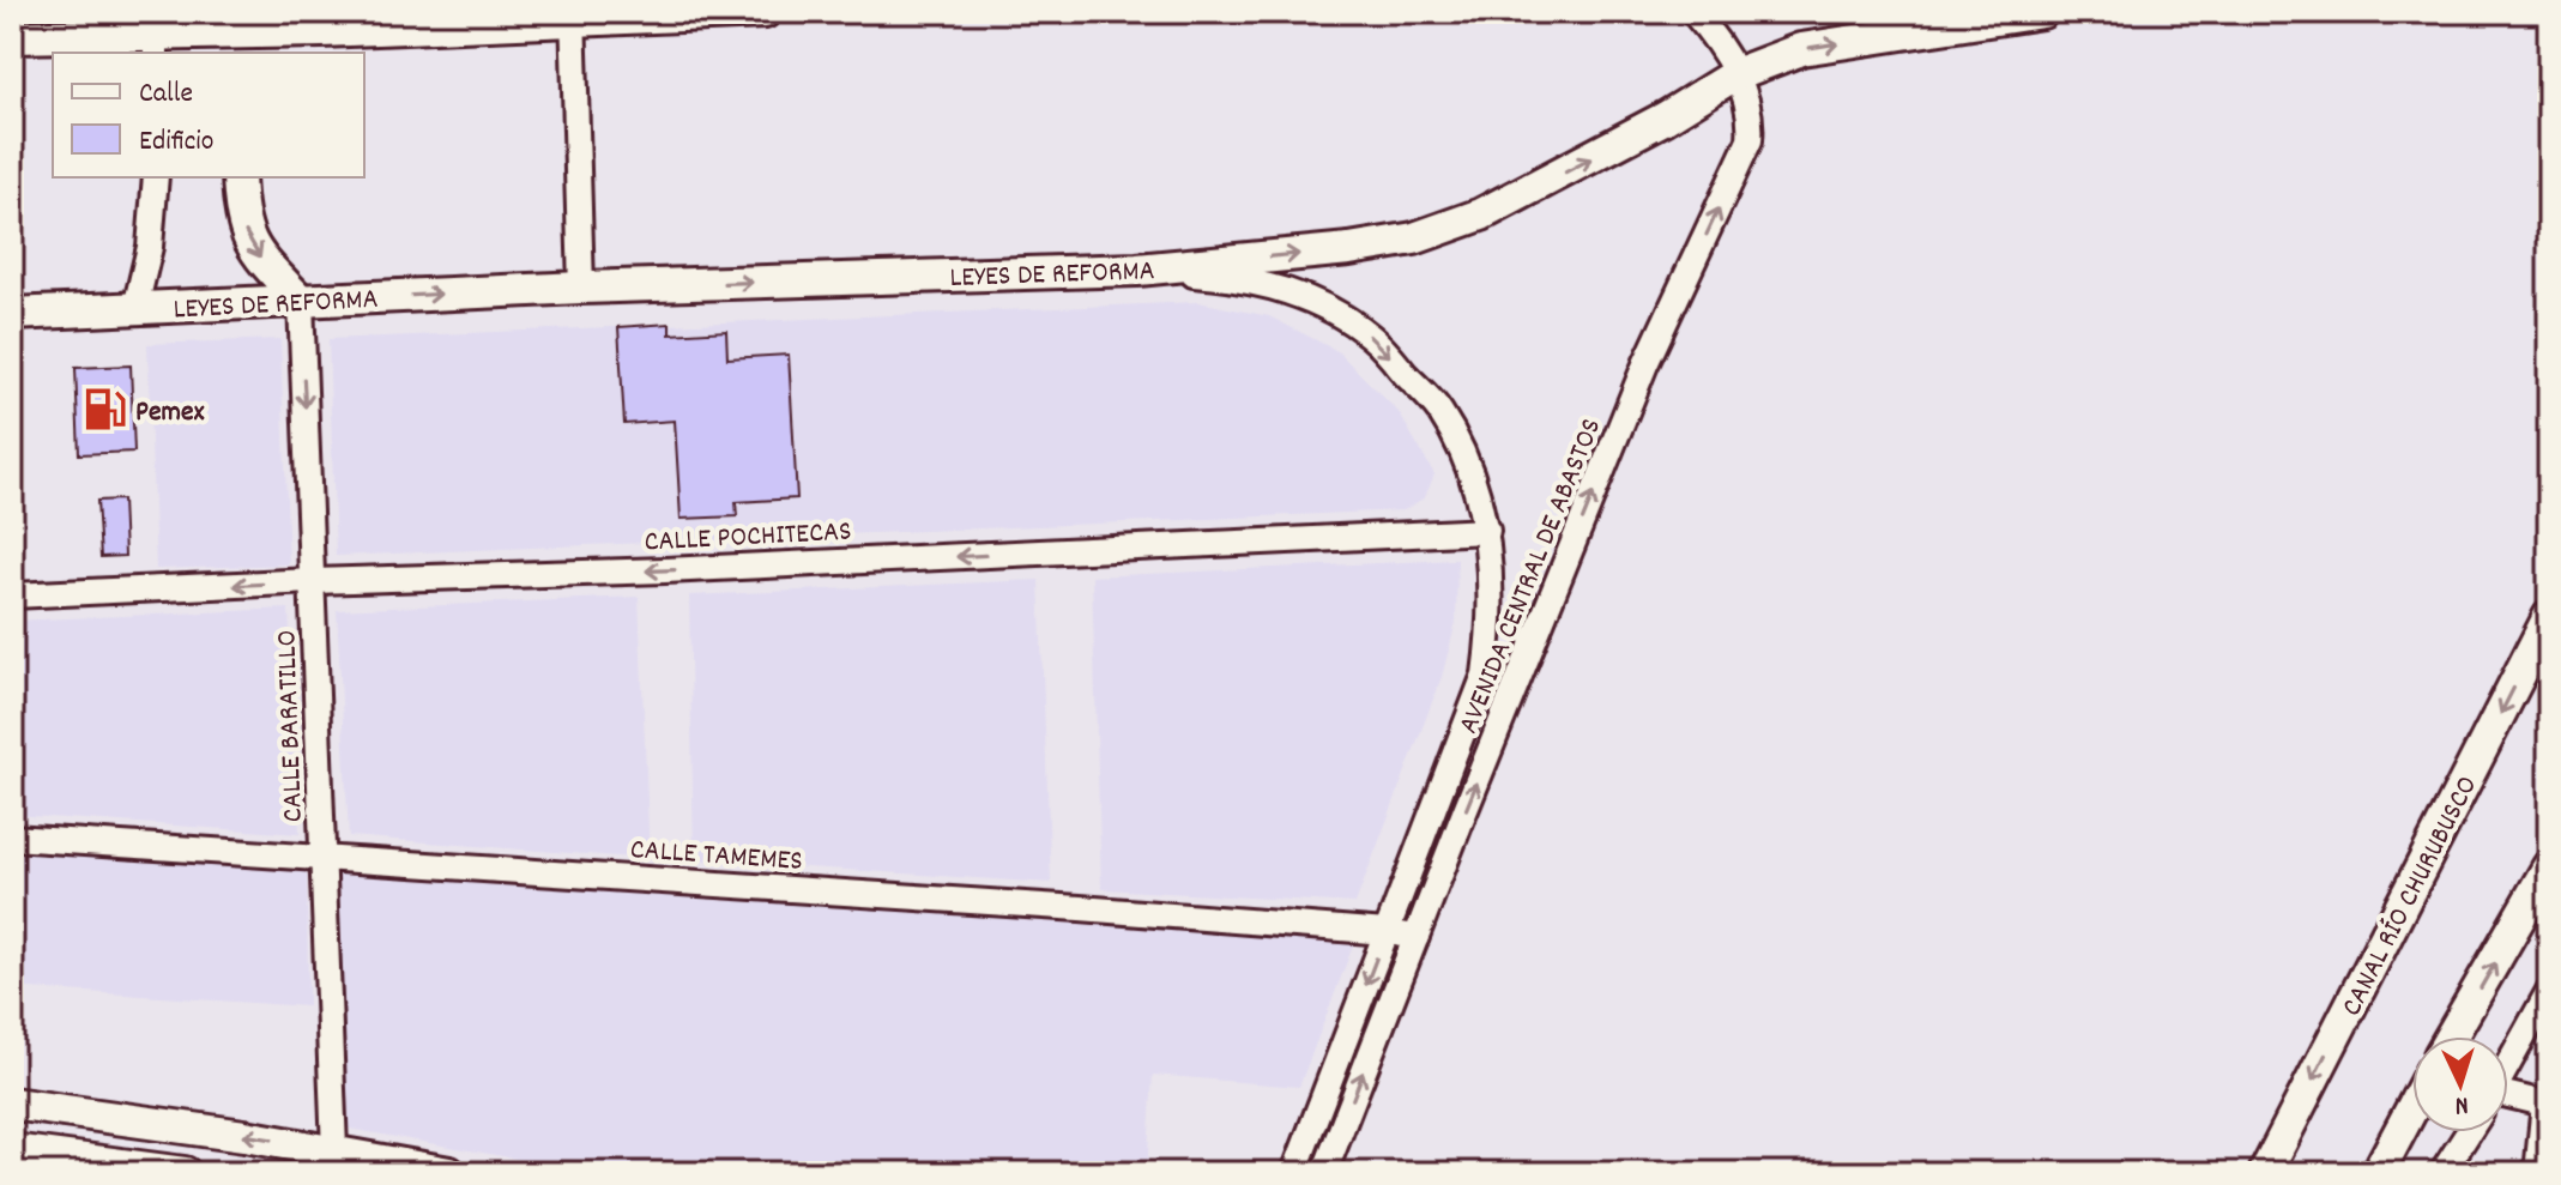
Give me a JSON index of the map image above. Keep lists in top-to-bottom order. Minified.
{"streets":{"main road":["LEYES DE REFORMA","CANAL RÍO CHURUBUSCO"],"street":["CALLE POCHITECAS","AVENIDA CENTRAL DE ABASTOS","CALLE BARATILLO","CALLE TAMEMES"]},"crossings":[["LEYES DE REFORMA","AVENIDA CENTRAL DE ABASTOS"],["LEYES DE REFORMA","CALLE BARATILLO"],["CALLE POCHITECAS","AVENIDA CENTRAL DE ABASTOS"],["CALLE POCHITECAS","CALLE BARATILLO"],["AVENIDA CENTRAL DE ABASTOS","CALLE TAMEMES"],["CALLE BARATILLO","CALLE TAMEMES"]],"one_way":["LEYES DE REFORMA","CALLE POCHITECAS"],"places":{"fuel station":["Pemex"]},"legend":["Calle","Edificio"],"north":"bottom"}
